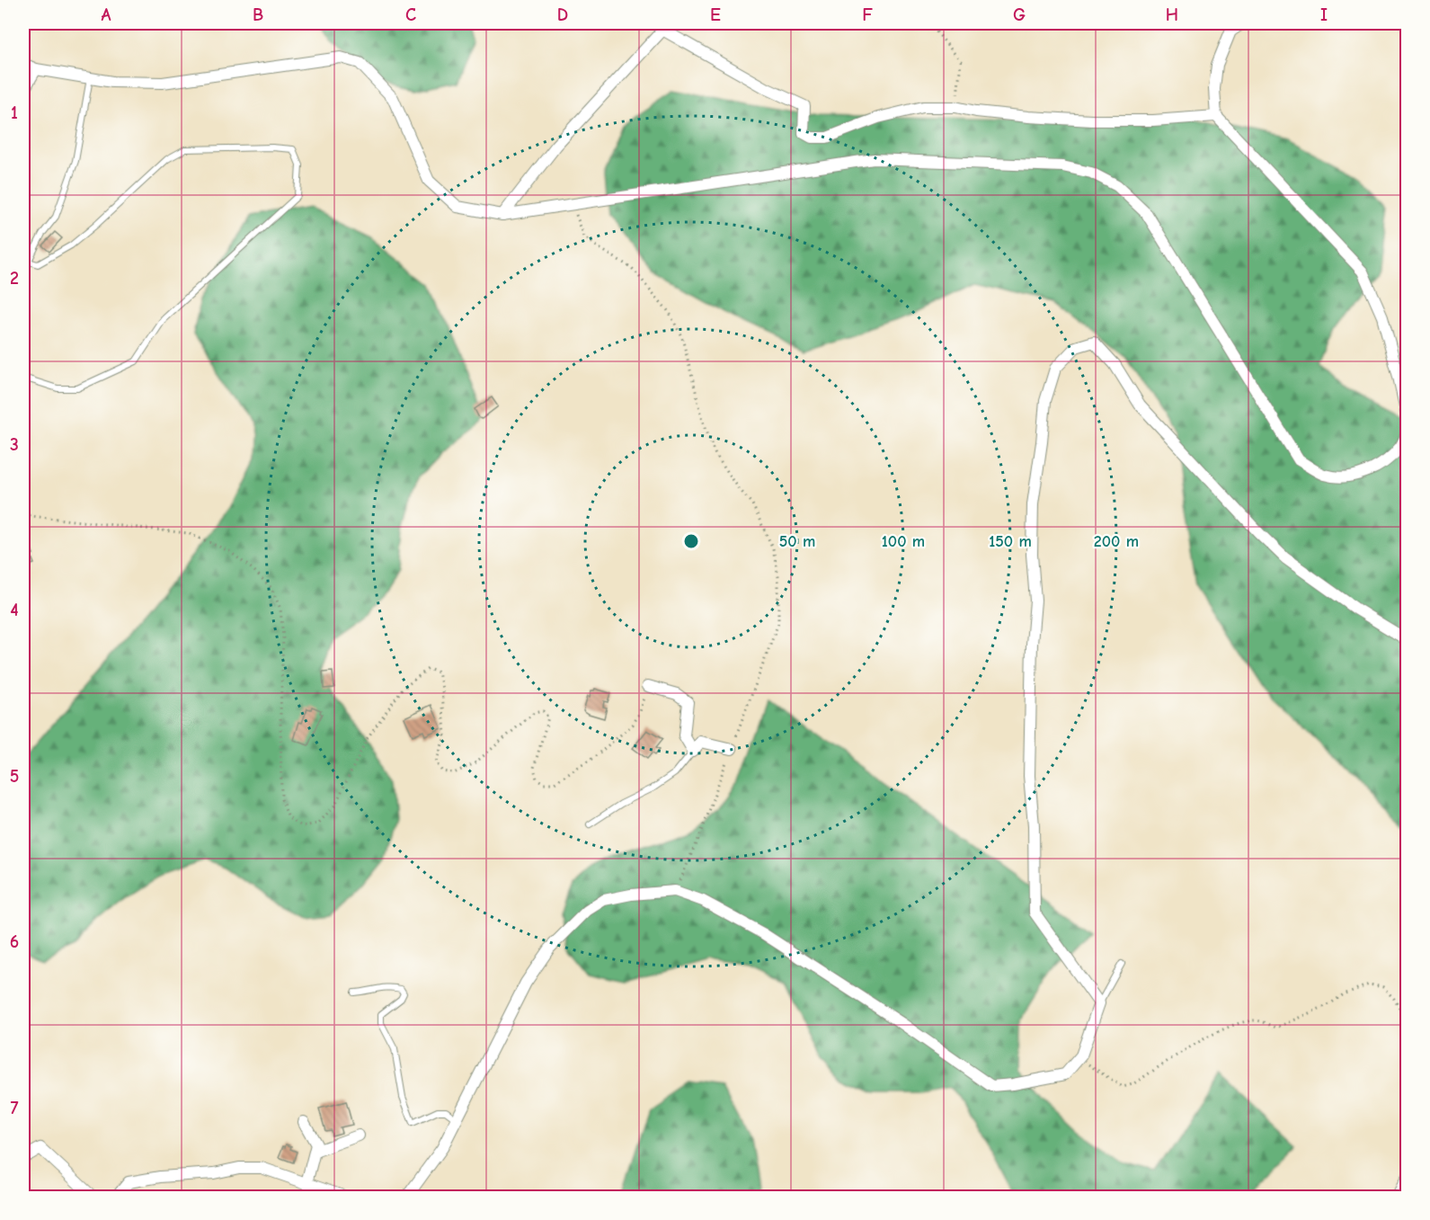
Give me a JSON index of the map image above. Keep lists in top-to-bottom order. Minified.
{"grid":{"columns":["A","B","C","D","E","F","G","H","I"],"rows":["1","2","3","4","5","6","7"]},"rings":["50 m","100 m","150 m","200 m"]}
